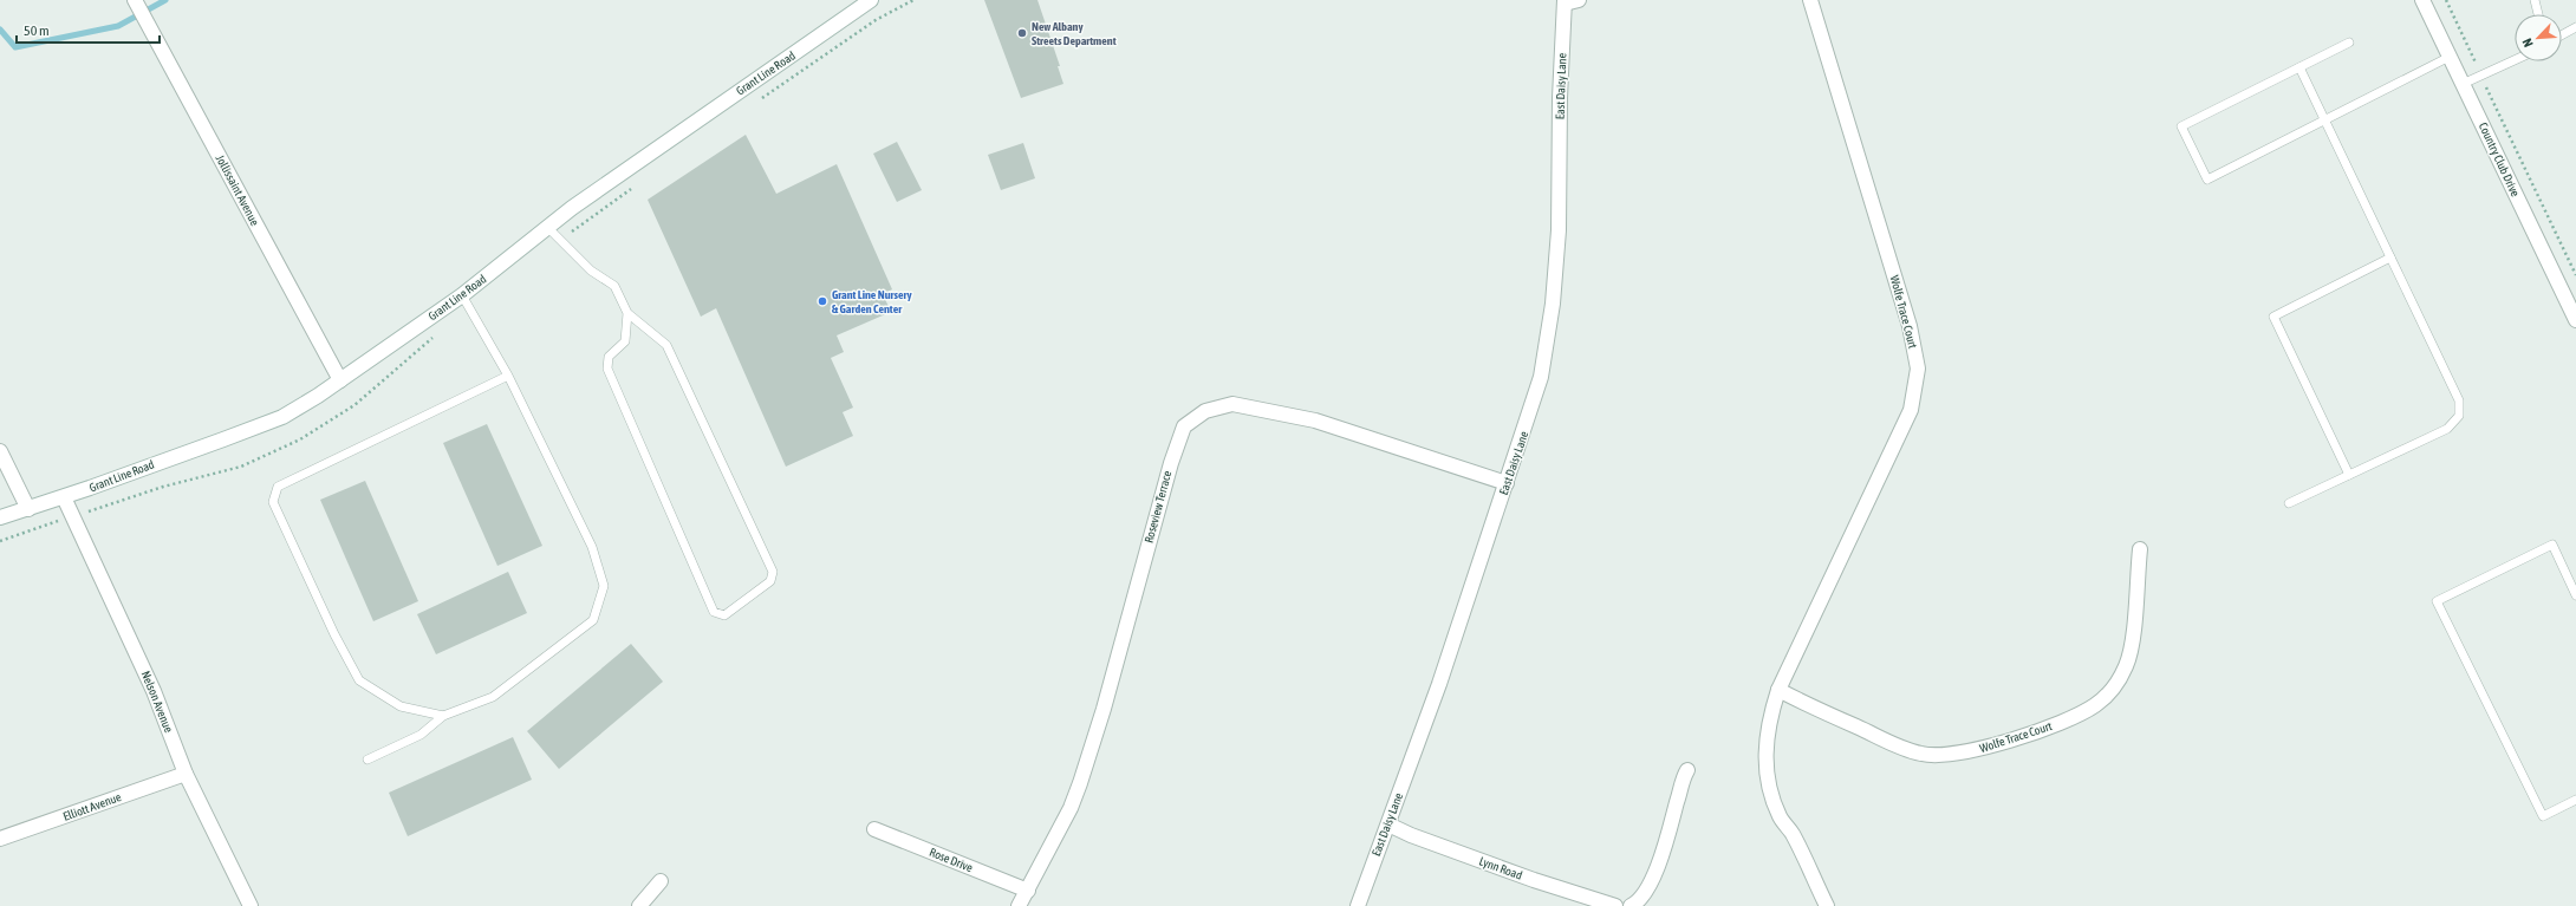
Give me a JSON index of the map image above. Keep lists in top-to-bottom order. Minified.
{"streets":{"street":["Grant Line Road","East Daisy Lane","Country Club Drive","Jollissaint Avenue","Wolfe Trace Court","Roseview Terrace","Nelson Avenue","Elliott Avenue","Rose Drive","Lynn Road"]},"crossings":[["Grant Line Road","Jollissaint Avenue"],["Grant Line Road","Nelson Avenue"],["East Daisy Lane","Roseview Terrace"],["East Daisy Lane","Lynn Road"],["Roseview Terrace","Rose Drive"],["Nelson Avenue","Elliott Avenue"]],"places":["New Albany Streets Department","Grant Line Nursery & Garden Center"],"scale_bar":"50 m","north":"bottom left"}
